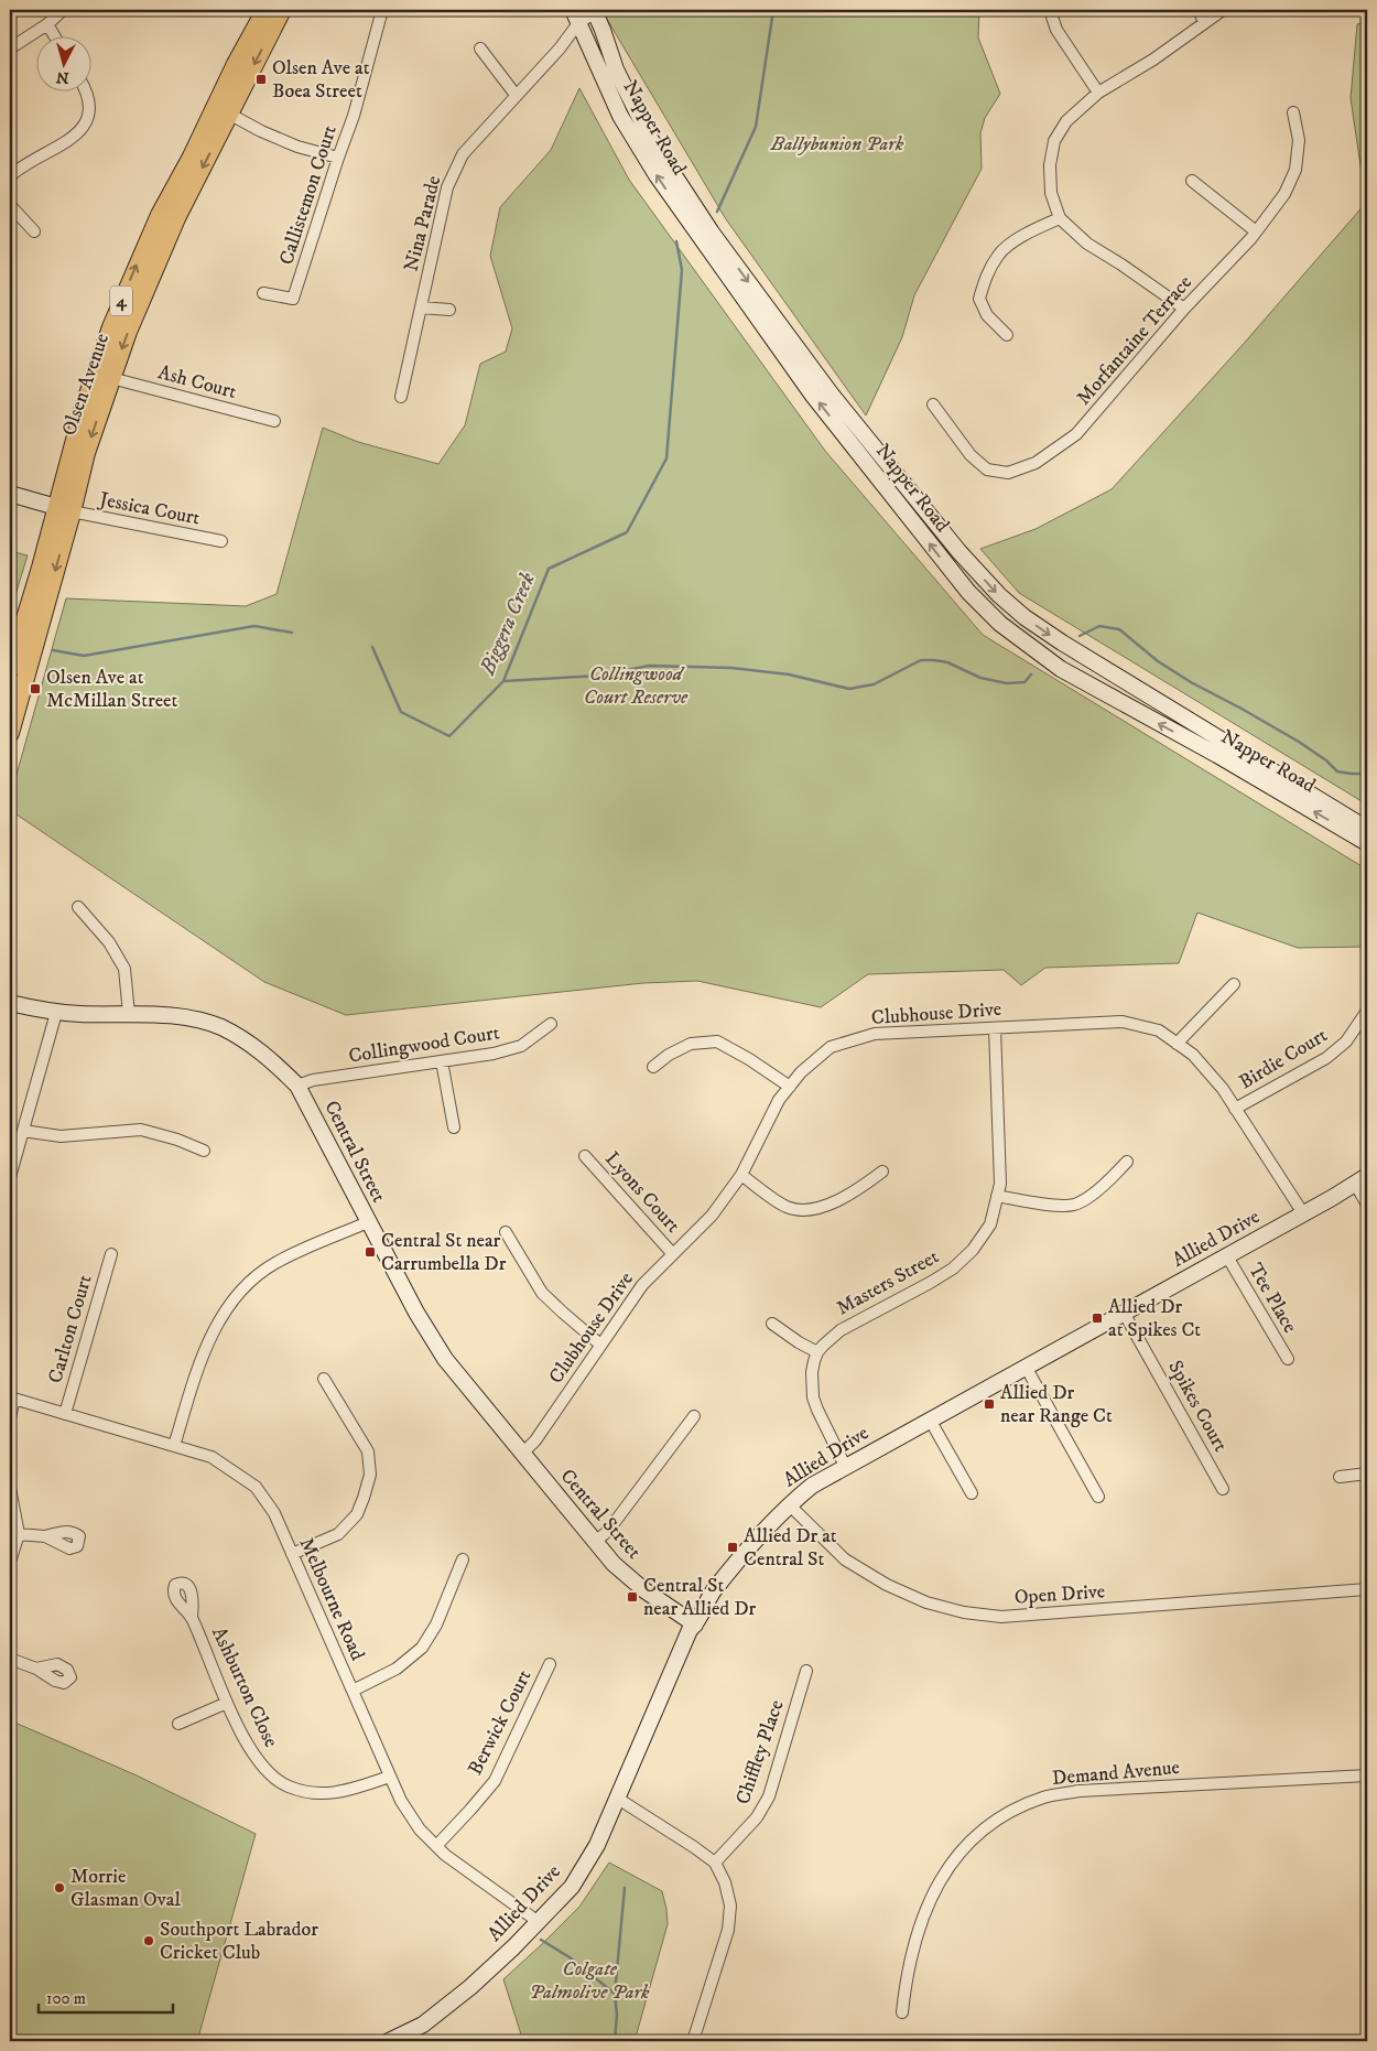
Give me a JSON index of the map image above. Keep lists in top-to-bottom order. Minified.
{"streets":{"main road":["4","Olsen Avenue"],"street":["Napper Road","Callistemon Court","Nina Parade","Morfantaine Terrace","Ash Court","Jessica Court","Clubhouse Drive","Collingwood Court","Birdie Court","Central Street","Lyons Court","Allied Drive","Masters Street","Tee Place","Carlton Court","Spikes Court","Open Drive","Melbourne Road","Ashburton Close","Berwick Court","Chiffley Place","Demand Avenue"]},"crossings":[["Napper Road","Nina Parade"],["Ash Court","Olsen Avenue"],["Olsen Avenue","Jessica Court"],["Clubhouse Drive","Birdie Court"],["Clubhouse Drive","Central Street"],["Clubhouse Drive","Lyons Court"],["Clubhouse Drive","Allied Drive"],["Clubhouse Drive","Masters Street"],["Collingwood Court","Central Street"],["Central Street","Allied Drive"],["Allied Drive","Tee Place"],["Allied Drive","Spikes Court"],["Allied Drive","Open Drive"],["Allied Drive","Melbourne Road"],["Carlton Court","Melbourne Road"],["Melbourne Road","Ashburton Close"],["Melbourne Road","Berwick Court"]],"water":["Biggera Creek"],"parks":["Ballybunion Park","Collingwood Court Reserve","Colgate Palmolive Park"],"places":{"transit":["Olsen Ave at Boea Street","Olsen Ave at McMillan Street","Central St near Carrumbella Dr","Allied Dr at Spikes Ct","Allied Dr near Range Ct","Allied Dr at Central St","Central St near Allied Dr"],"other":["Morrie Glasman Oval","Southport Labrador Cricket Club"]},"scale_bar":"100 m","north":"bottom"}
